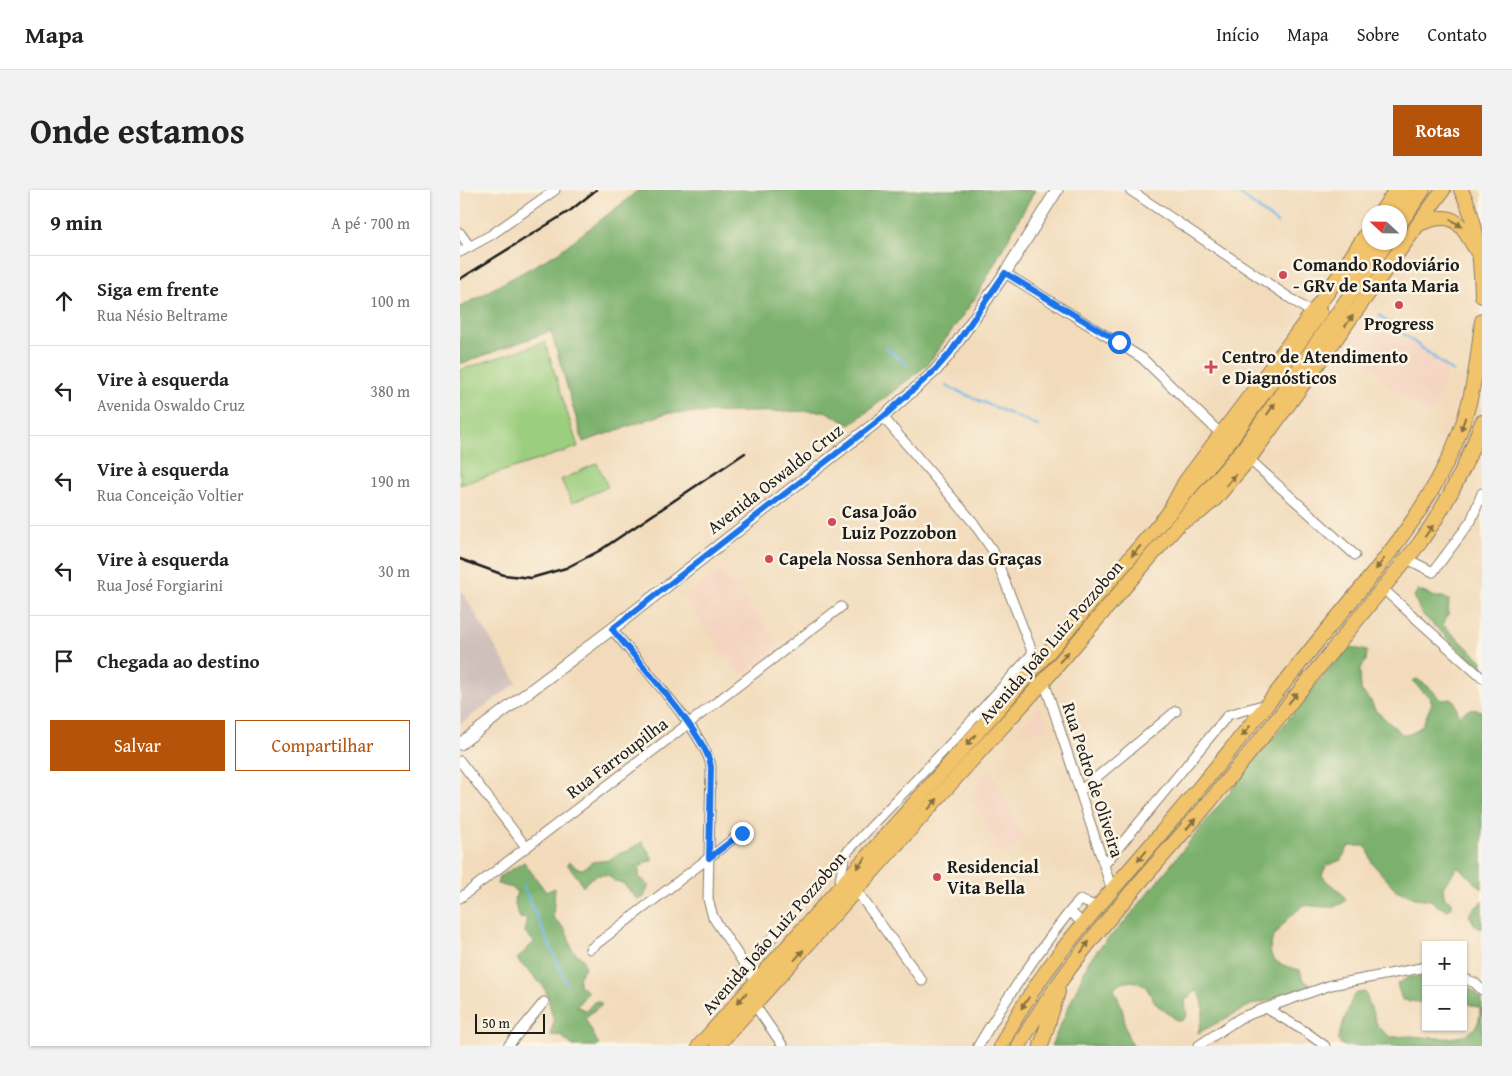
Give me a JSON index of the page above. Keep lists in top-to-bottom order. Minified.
{"streets":{"main road":["Avenida João Luiz Pozzobon"],"street":["Avenida Oswaldo Cruz","Rua Farroupilha","Rua Pedro de Oliveira"]},"crossings":[["Avenida João Luiz Pozzobon","Rua Pedro de Oliveira"]],"places":{"other":["Comando Rodoviário - GRv de Santa Maria","Progress","Casa João Luiz Pozzobon","Capela Nossa Senhora das Graças","Residencial Vita Bella"],"health":["Centro de Atendimento e Diagnósticos"]},"scale_bar":"50 m","north":"left","page":{"header":"Mapa","nav":["Início","Mapa","Sobre","Contato"],"title":"Onde estamos","buttons":["Rotas",["Salvar","Compartilhar"]],"heading":["9 min","A pé · 700 m"],"list":[["Siga em frente","Rua Nésio Beltrame","100 m"],["Vire à esquerda","Avenida Oswaldo Cruz","380 m"],["Vire à esquerda","Rua Conceição Voltier","190 m"],["Vire à esquerda","Rua José Forgiarini","30 m"],"Chegada ao destino"],"map_buttons":["+","−"],"scale":"50 m"}}
